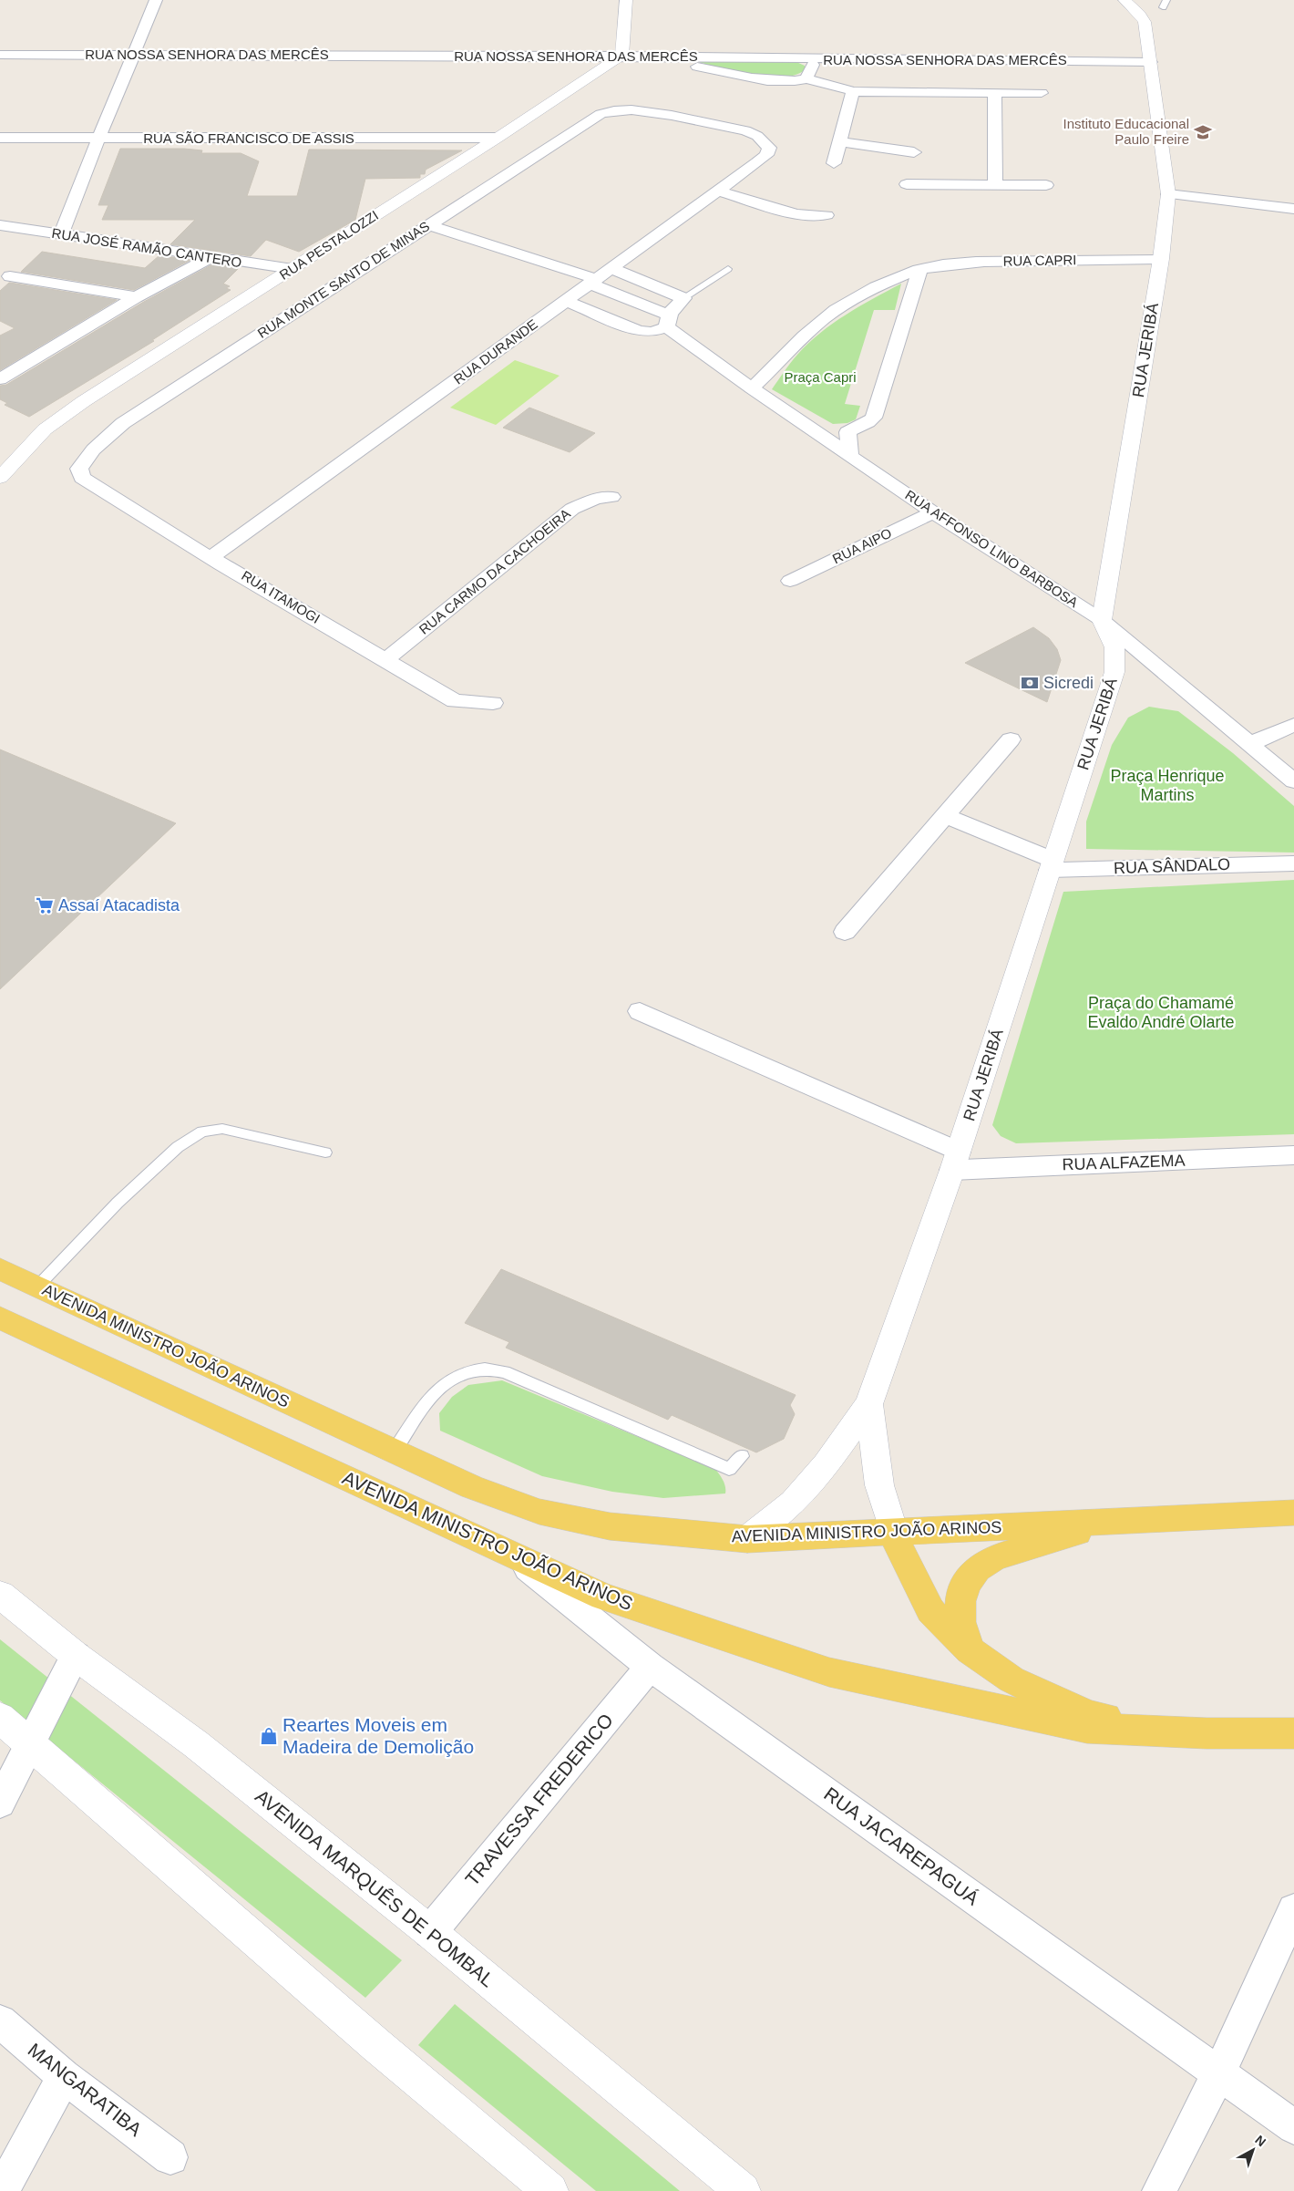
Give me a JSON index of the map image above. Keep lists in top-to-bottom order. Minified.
{"streets":{"main road":["AVENIDA MINISTRO JOÃO ARINOS"],"street":["RUA NOSSA SENHORA DAS MERCÊS","RUA SÃO FRANCISCO DE ASSIS","RUA PESTALOZZI","RUA JOSÉ RAMÃO CANTERO","RUA CAPRI","RUA MONTE SANTO DE MINAS","RUA JERIBÁ","RUA DURANDE","RUA AIPO","RUA AFFONSO LINO BARBOSA","RUA CARMO DA CACHOEIRA","RUA ITAMOGI","RUA SÂNDALO","RUA ALFAZEMA","TRAVESSA FREDERICO","RUA JACAREPAGUÁ","AVENIDA MARQUÊS DE POMBAL","MANGARATIBA"]},"crossings":[["RUA NOSSA SENHORA DAS MERCÊS","RUA PESTALOZZI"],["RUA NOSSA SENHORA DAS MERCÊS","RUA JERIBÁ"],["RUA SÃO FRANCISCO DE ASSIS","RUA PESTALOZZI"],["RUA PESTALOZZI","RUA JOSÉ RAMÃO CANTERO"],["RUA CAPRI","RUA JERIBÁ"],["RUA CAPRI","RUA AFFONSO LINO BARBOSA"],["RUA MONTE SANTO DE MINAS","RUA DURANDE"],["RUA MONTE SANTO DE MINAS","RUA AFFONSO LINO BARBOSA"],["RUA MONTE SANTO DE MINAS","RUA ITAMOGI"],["RUA JERIBÁ","RUA AFFONSO LINO BARBOSA"],["RUA JERIBÁ","RUA SÂNDALO"],["RUA JERIBÁ","RUA ALFAZEMA"],["RUA DURANDE","RUA AFFONSO LINO BARBOSA"],["RUA DURANDE","RUA ITAMOGI"],["RUA AIPO","RUA AFFONSO LINO BARBOSA"],["RUA CARMO DA CACHOEIRA","RUA ITAMOGI"],["AVENIDA MINISTRO JOÃO ARINOS","RUA JACAREPAGUÁ"],["TRAVESSA FREDERICO","RUA JACAREPAGUÁ"],["TRAVESSA FREDERICO","AVENIDA MARQUÊS DE POMBAL"]],"parks":["Praça Capri","Praça Henrique Martins","Praça do Chamamé Evaldo André Olarte"],"places":{"school or university":["Instituto Educacional Paulo Freire"],"bank":["Sicredi"],"supermarket":["Assaí Atacadista"],"shop":["Reartes Moveis em Madeira de Demolição"]},"north":"top right"}
